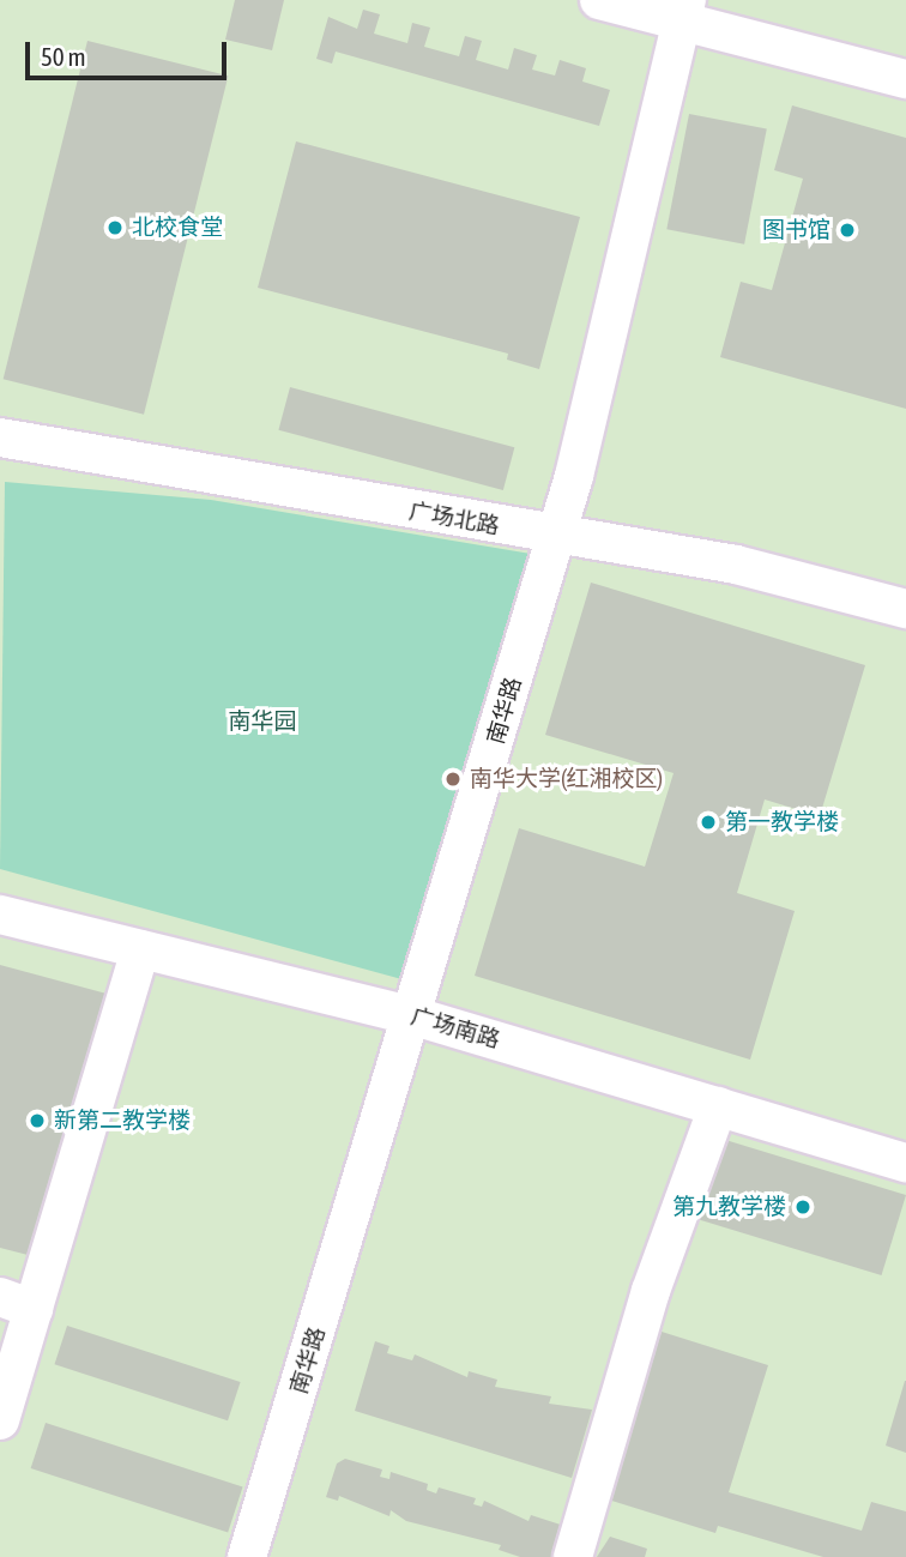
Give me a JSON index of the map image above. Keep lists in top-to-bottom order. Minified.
{"streets":{"lane":["广场北路","南华路","广场南路"]},"crossings":[["广场北路","南华路"],["南华路","广场南路"]],"parks":["南华园"],"places":["北校食堂","图书馆","南华大学(红湘校区)","第一教学楼","新第二教学楼","第九教学楼"],"scale_bar":"50 m"}
